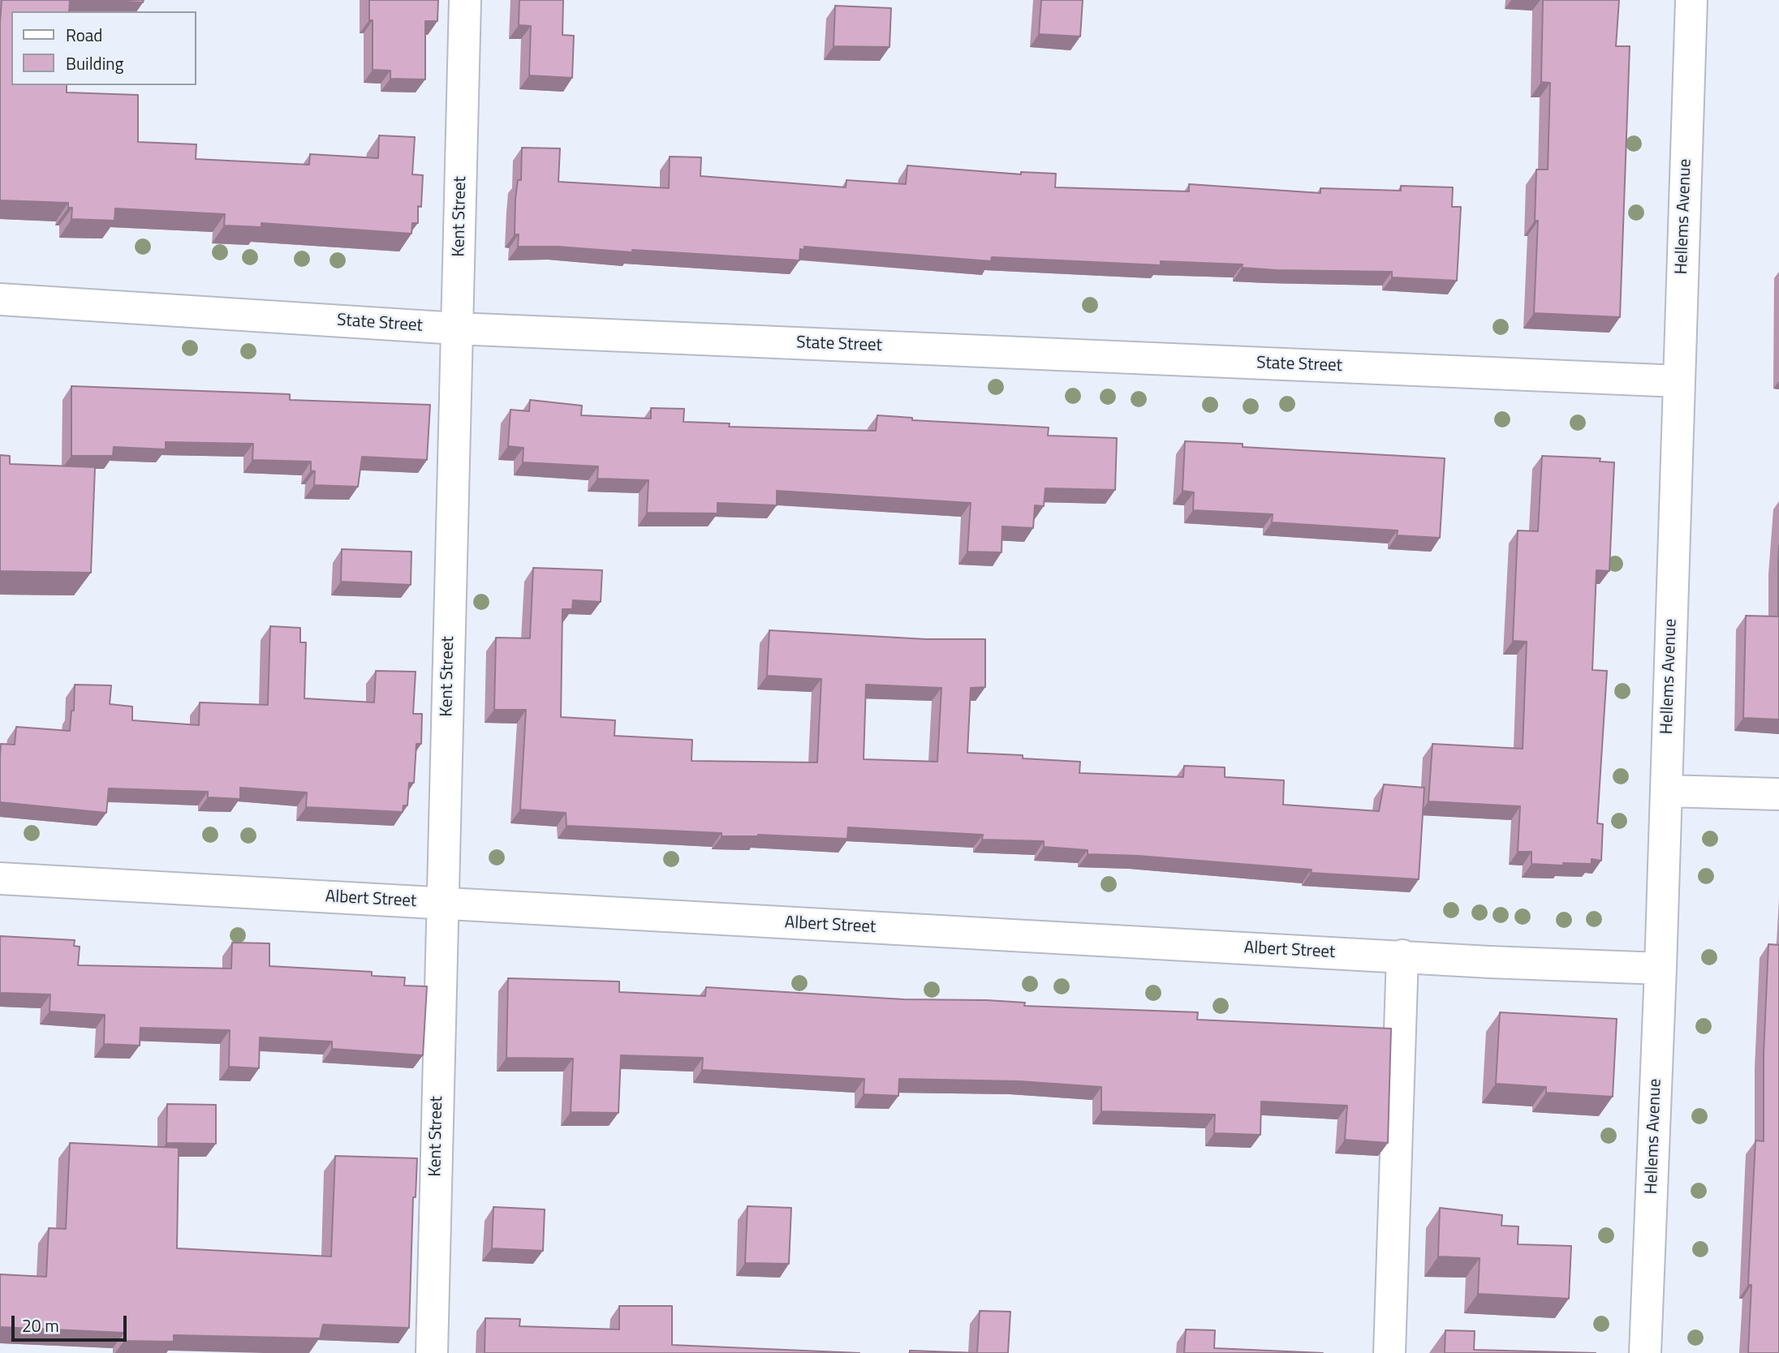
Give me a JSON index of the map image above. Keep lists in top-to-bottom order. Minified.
{"streets":{"street":["Kent Street","Hellems Avenue","State Street","Albert Street"]},"crossings":[["Kent Street","State Street"],["Kent Street","Albert Street"],["Hellems Avenue","State Street"],["Hellems Avenue","Albert Street"]],"legend":["Road","Building"],"scale_bar":"20 m"}
